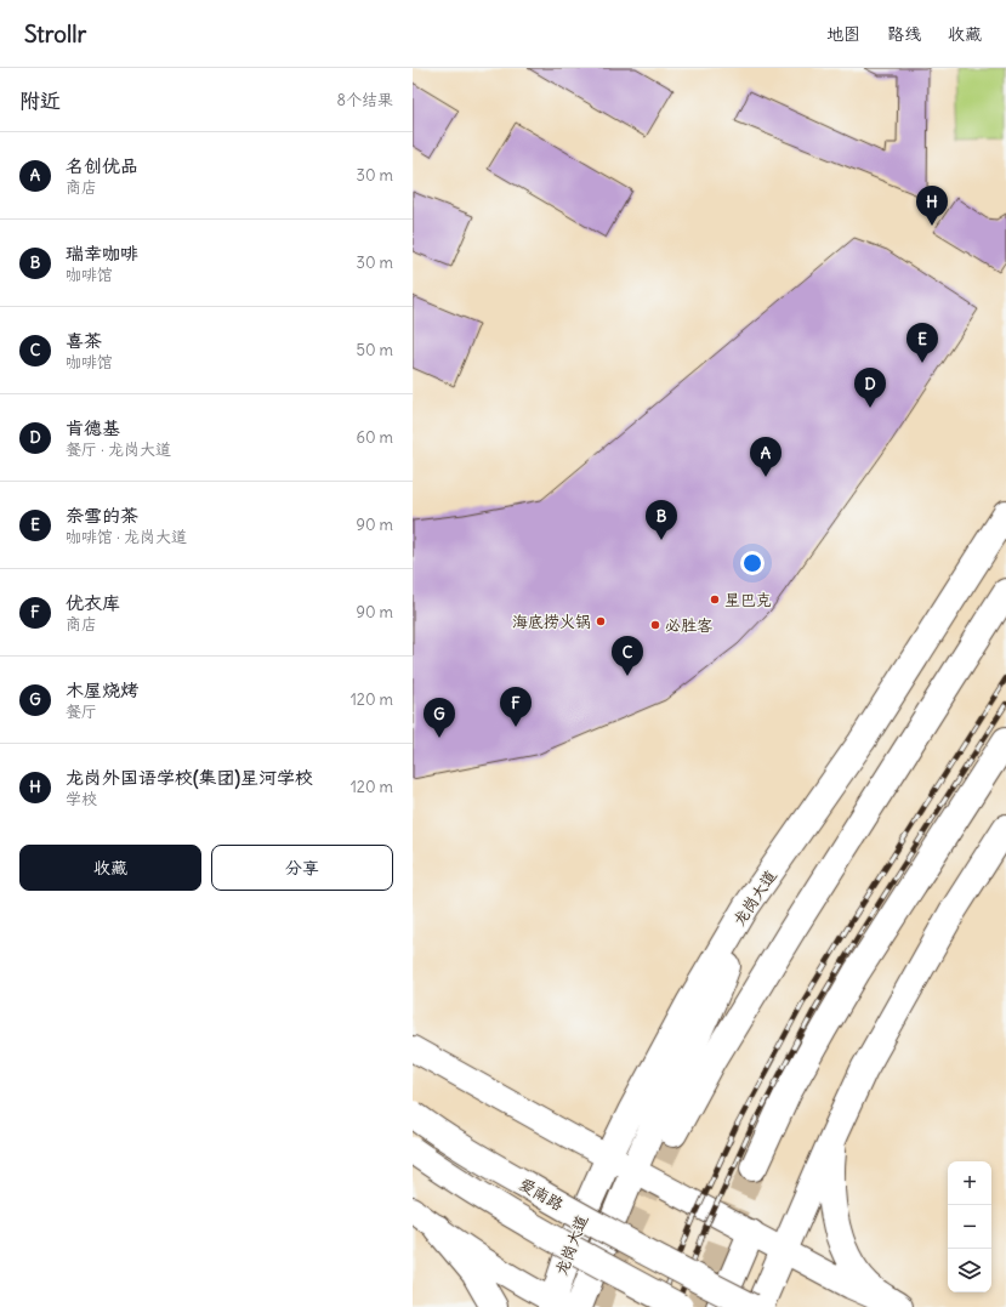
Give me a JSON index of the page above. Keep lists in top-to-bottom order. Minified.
{"streets":{"main road":["龙岗大道","爱南路"]},"places":["星巴克","海底捞火锅","必胜客"],"page":{"header":"Strollr","nav":["地图","路线","收藏"],"heading":["附近","8个结果"],"list":[{"mark":"A","name":"名创优品","note":"商店","value":"30 m"},{"mark":"B","name":"瑞幸咖啡","note":"咖啡馆","value":"30 m"},{"mark":"C","name":"喜茶","note":"咖啡馆","value":"50 m"},{"mark":"D","name":"肯德基","note":"餐厅 · 龙岗大道","value":"60 m"},{"mark":"E","name":"奈雪的茶","note":"咖啡馆 · 龙岗大道","value":"90 m"},{"mark":"F","name":"优衣库","note":"商店","value":"90 m"},{"mark":"G","name":"木屋烧烤","note":"餐厅","value":"120 m"},{"mark":"H","name":"龙岗外国语学校(集团)星河学校","note":"学校","value":"120 m"}],"pins":["H","E","D","A","B","C","F","G"],"buttons":["收藏","分享"],"map_buttons":["+","−"]}}
